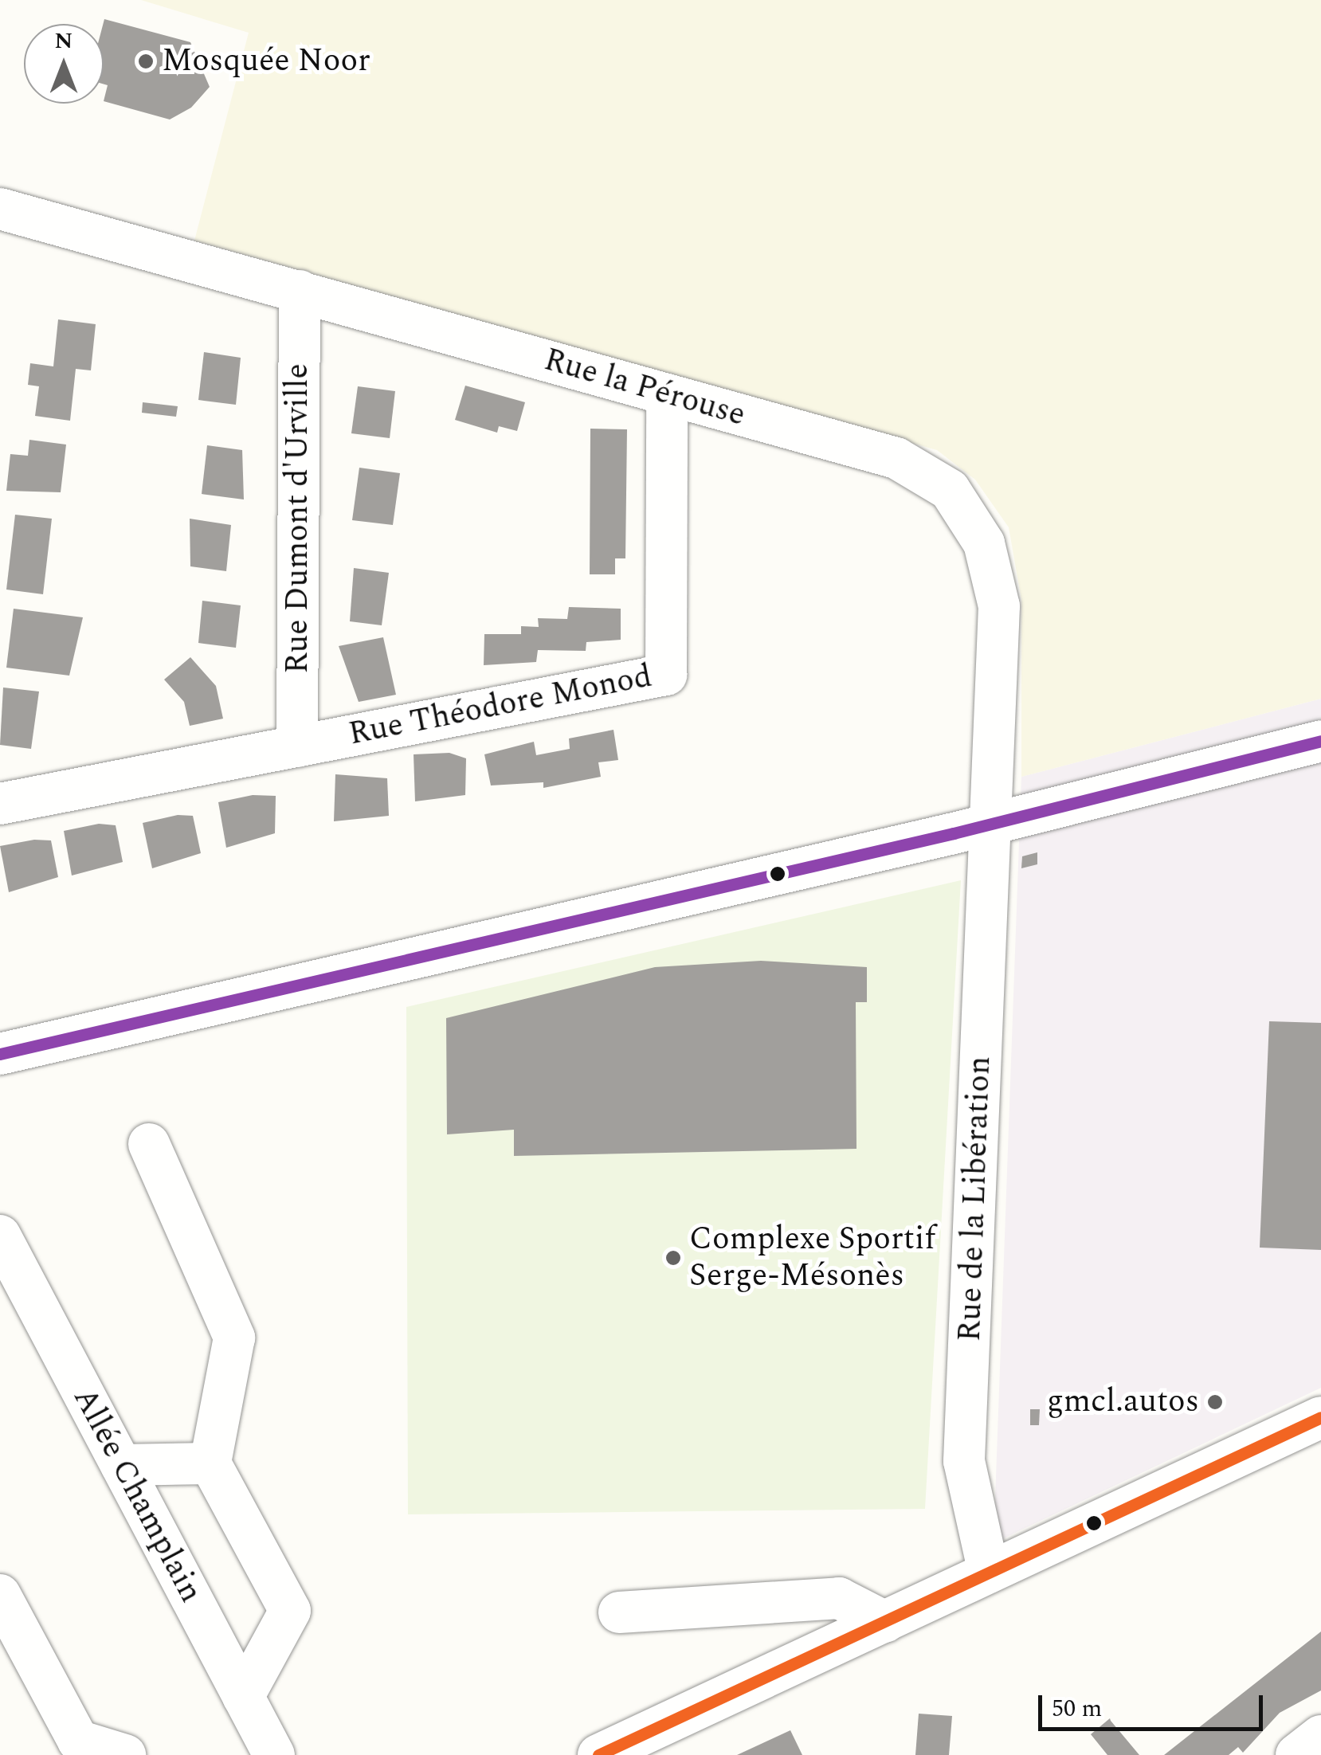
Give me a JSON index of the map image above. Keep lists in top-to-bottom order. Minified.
{"streets":{"street":["Rue la Pérouse","Rue Dumont d'Urville","Rue Théodore Monod","Rue de la Libération","Allée Champlain"]},"crossings":[["Rue la Pérouse","Rue Dumont d'Urville"],["Rue la Pérouse","Rue Théodore Monod"],["Rue la Pérouse","Rue de la Libération"],["Rue Dumont d'Urville","Rue Théodore Monod"]],"places":["Mosquée Noor","Complexe Sportif Serge-Mésonès","gmcl.autos"],"scale_bar":"50 m","north":"top"}
